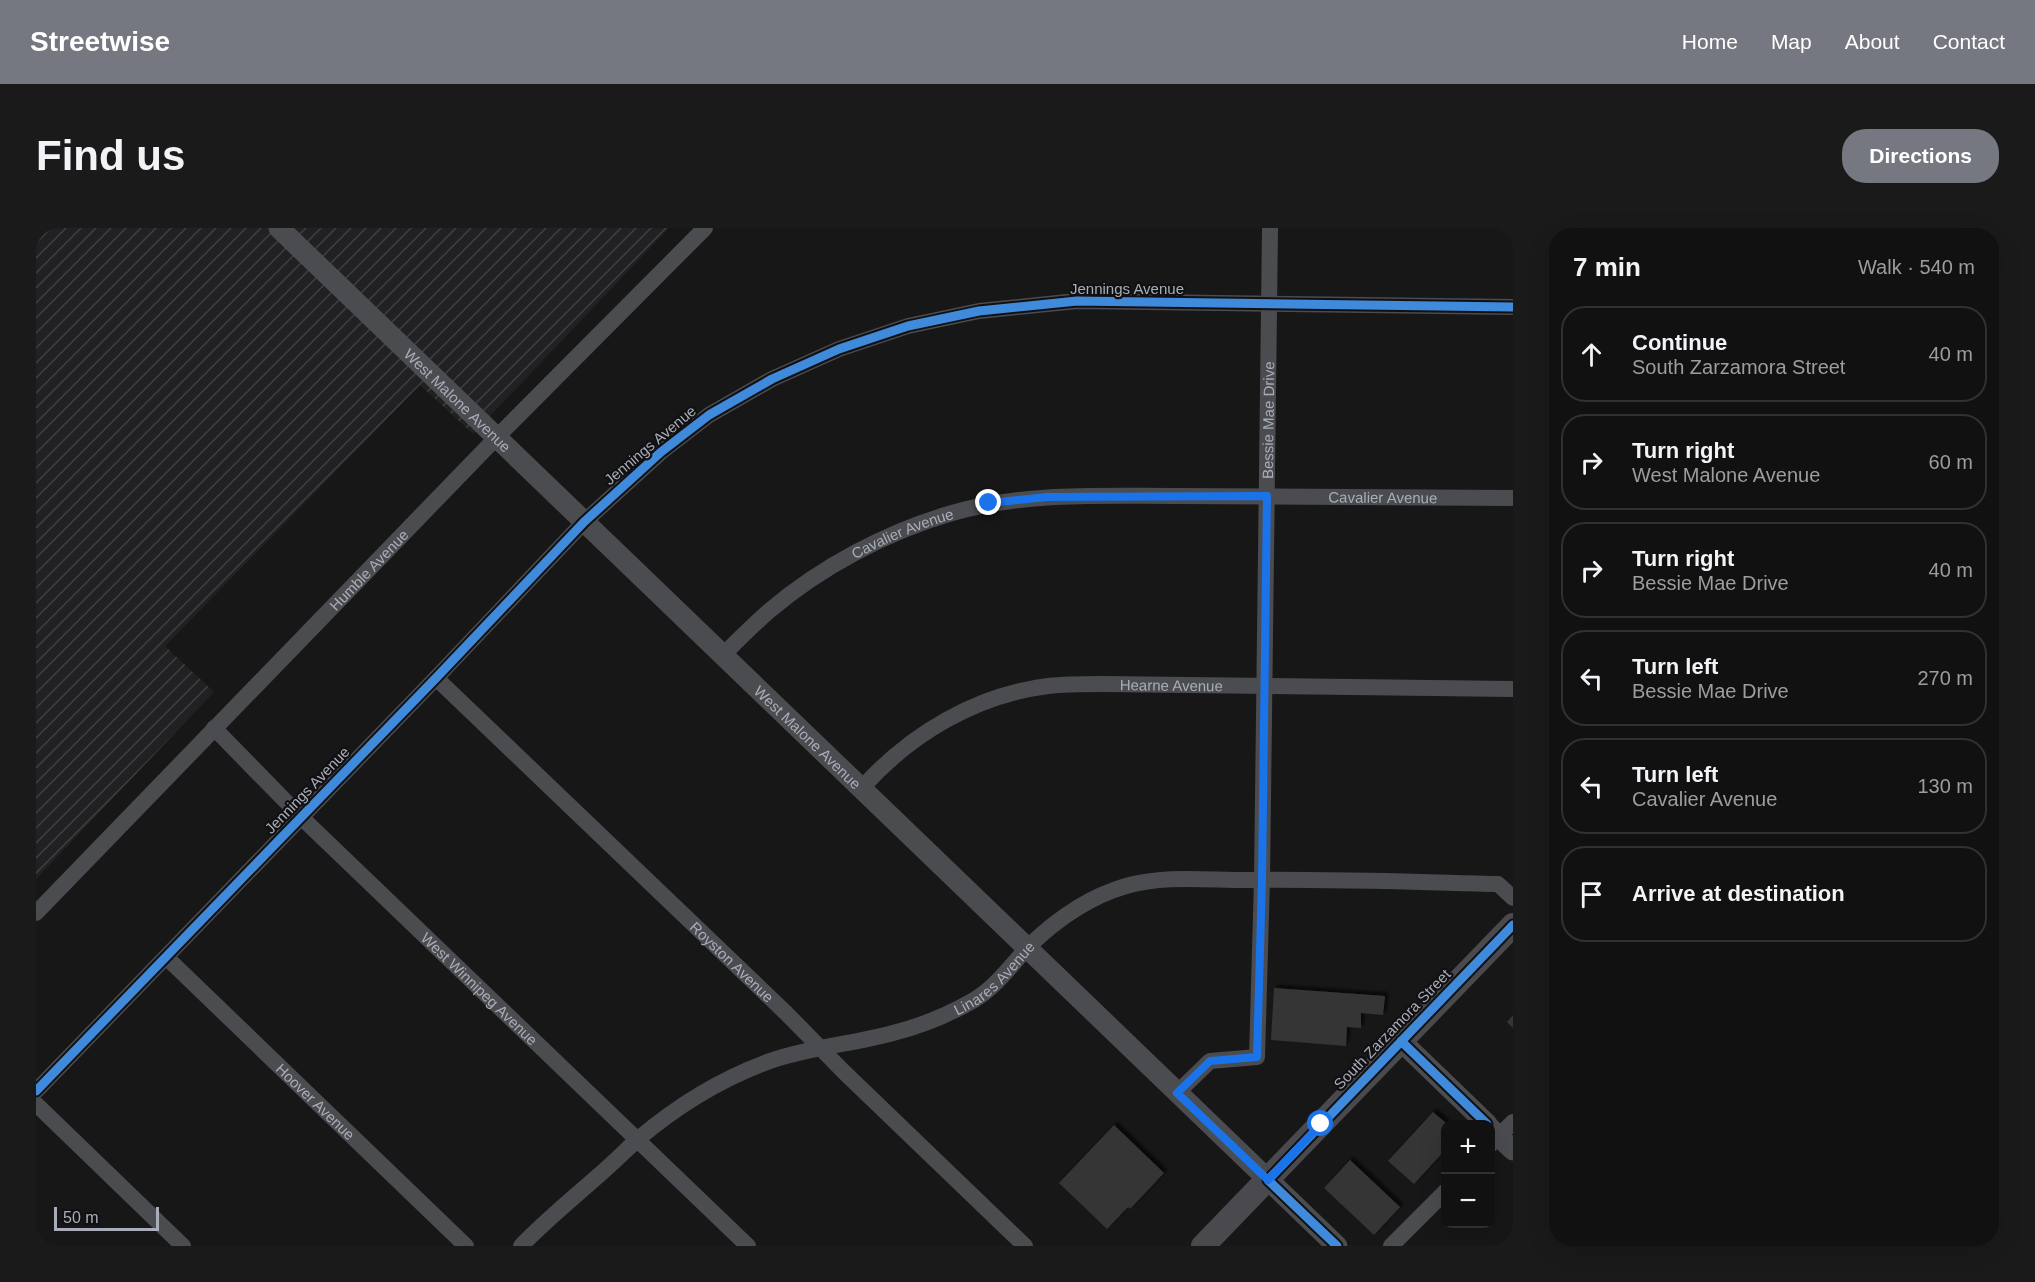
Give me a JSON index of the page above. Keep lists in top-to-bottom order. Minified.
{"streets":{"main road":["South Zarzamora Street"],"street":["Jennings Avenue","West Malone Avenue","Bessie Mae Drive","Cavalier Avenue","Humble Avenue","Hearne Avenue","Royston Avenue","Linares Avenue","West Winnipeg Avenue","Hoover Avenue"]},"crossings":[["Jennings Avenue","West Malone Avenue"],["Jennings Avenue","Bessie Mae Drive"],["Jennings Avenue","Royston Avenue"],["Jennings Avenue","West Winnipeg Avenue"],["Jennings Avenue","Hoover Avenue"],["West Malone Avenue","Bessie Mae Drive"],["West Malone Avenue","Cavalier Avenue"],["West Malone Avenue","Humble Avenue"],["West Malone Avenue","Hearne Avenue"],["West Malone Avenue","Linares Avenue"],["West Malone Avenue","South Zarzamora Street"],["Bessie Mae Drive","Cavalier Avenue"],["Bessie Mae Drive","Hearne Avenue"],["Bessie Mae Drive","Linares Avenue"],["Humble Avenue","West Winnipeg Avenue"],["Royston Avenue","Linares Avenue"],["Linares Avenue","West Winnipeg Avenue"]],"scale_bar":"50 m","page":{"header":"Streetwise","nav":["Home","Map","About","Contact"],"buttons":"Directions","title":"Find us","heading":["7 min","Walk · 540 m"],"list":[["Continue","South Zarzamora Street","40 m"],["Turn right","West Malone Avenue","60 m"],["Turn right","Bessie Mae Drive","40 m"],["Turn left","Bessie Mae Drive","270 m"],["Turn left","Cavalier Avenue","130 m"],"Arrive at destination"],"map_buttons":["+","−"],"scale":"50 m"}}
